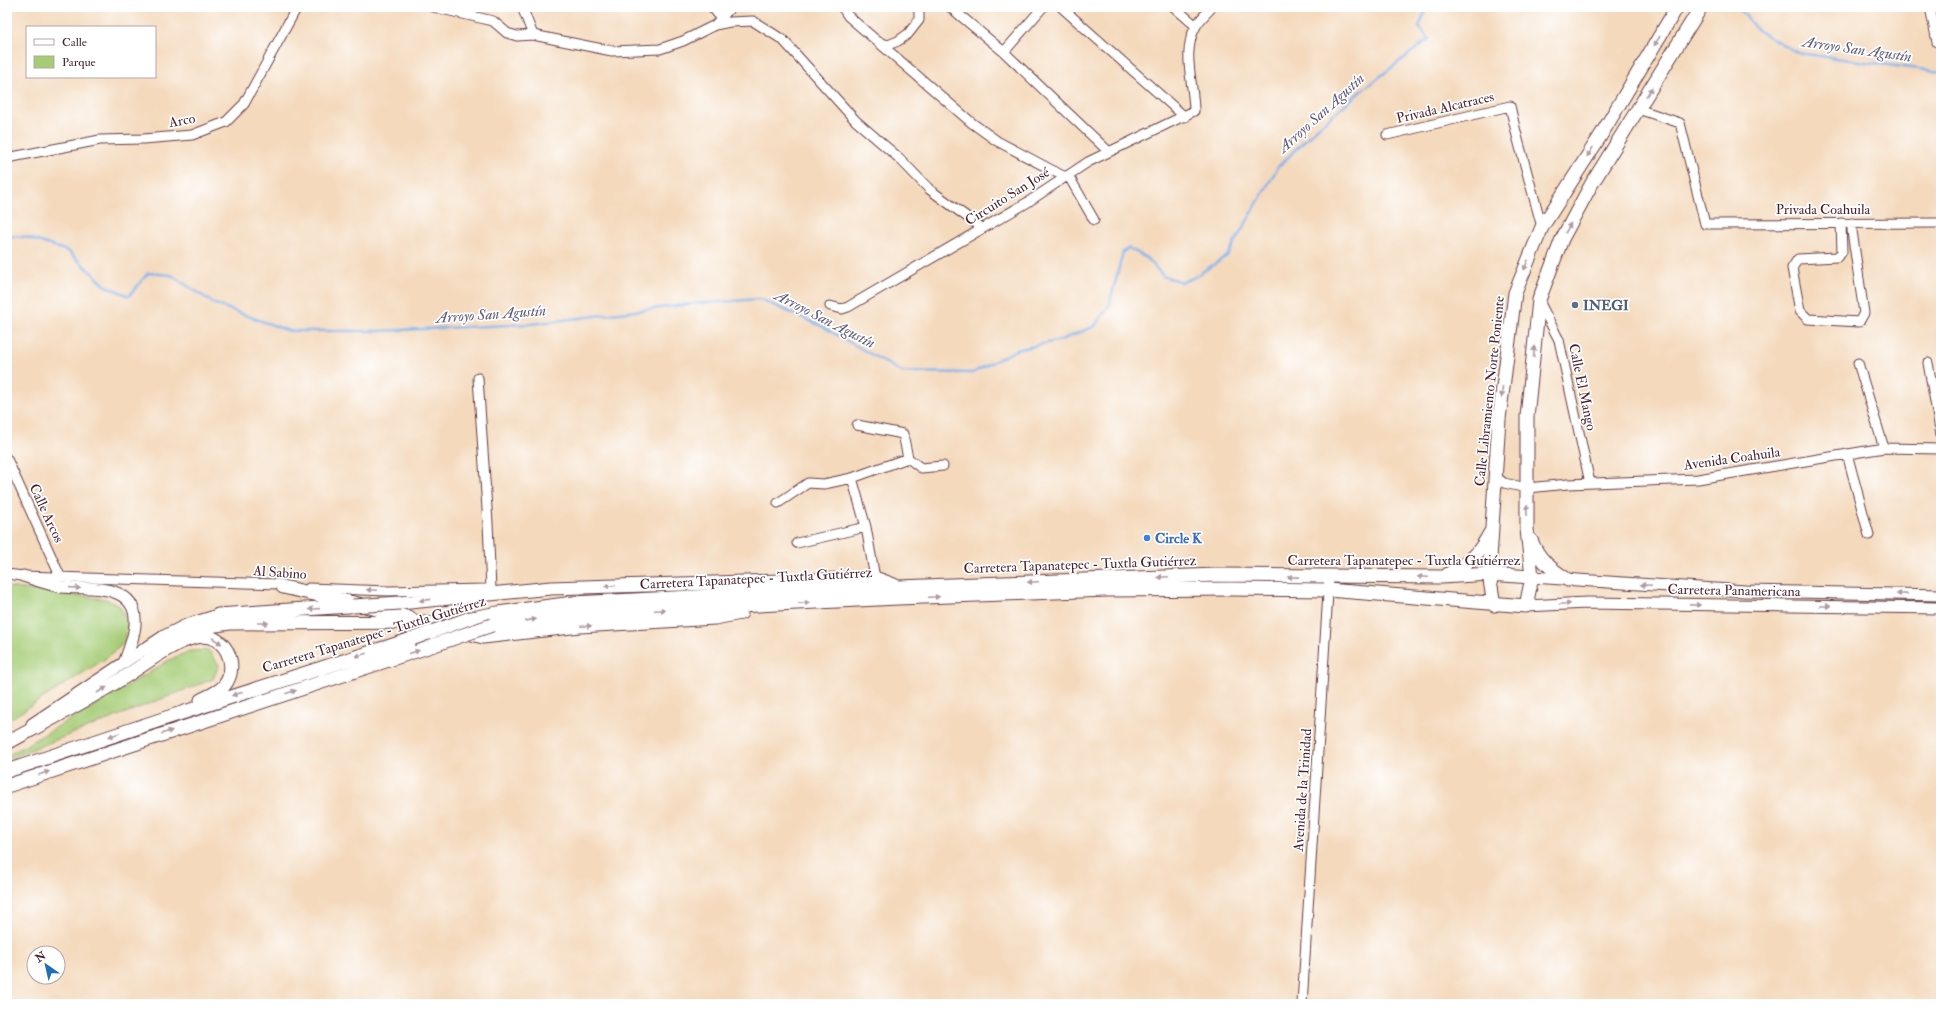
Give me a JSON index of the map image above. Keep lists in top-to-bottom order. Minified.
{"streets":{"highway":["Calle Libramiento Norte Poniente","Carretera Tapanatepec - Tuxtla Gutiérrez"],"main road":["Carretera Panamericana"],"street":["Privada Alcatraces","Arco","Circuito San José","Privada Coahuila","Calle El Mango","Avenida Coahuila","Calle Arcos","Al Sabino","Avenida de la Trinidad"]},"crossings":[["Privada Alcatraces","Calle Libramiento Norte Poniente"],["Calle El Mango","Avenida Coahuila"],["Calle Libramiento Norte Poniente","Avenida Coahuila"],["Calle Libramiento Norte Poniente","Carretera Tapanatepec - Tuxtla Gutiérrez"],["Calle Arcos","Al Sabino"],["Carretera Tapanatepec - Tuxtla Gutiérrez","Carretera Panamericana"],["Carretera Tapanatepec - Tuxtla Gutiérrez","Avenida de la Trinidad"]],"one_way":["Al Sabino"],"water":["Arroyo San Agustín"],"places":["INEGI","Circle K"],"legend":["Calle","Parque"],"north":"top left"}
